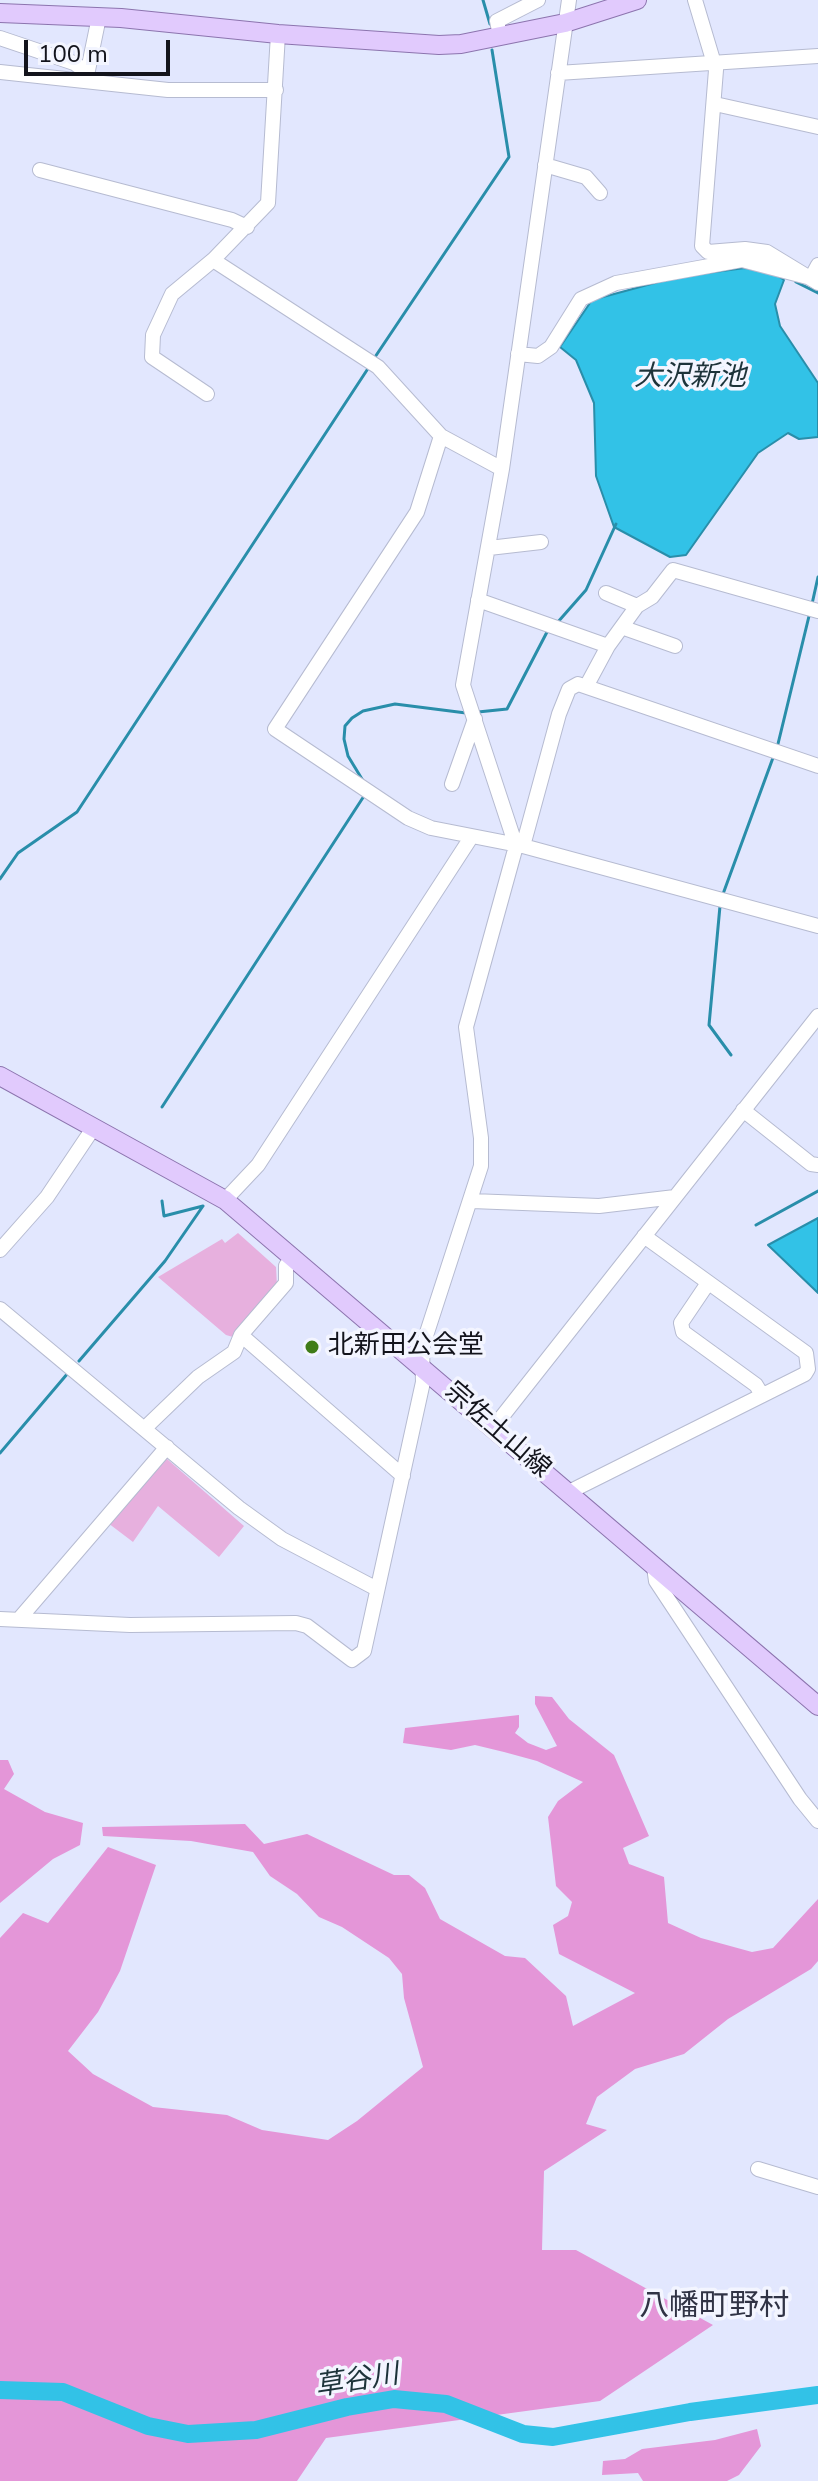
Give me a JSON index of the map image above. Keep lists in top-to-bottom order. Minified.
{"streets":{"main road":["宗佐土山線"]},"districts":["八幡町野村"],"water":["大沢新池","草谷川"],"places":["北新田公会堂"],"scale_bar":"100 m"}
